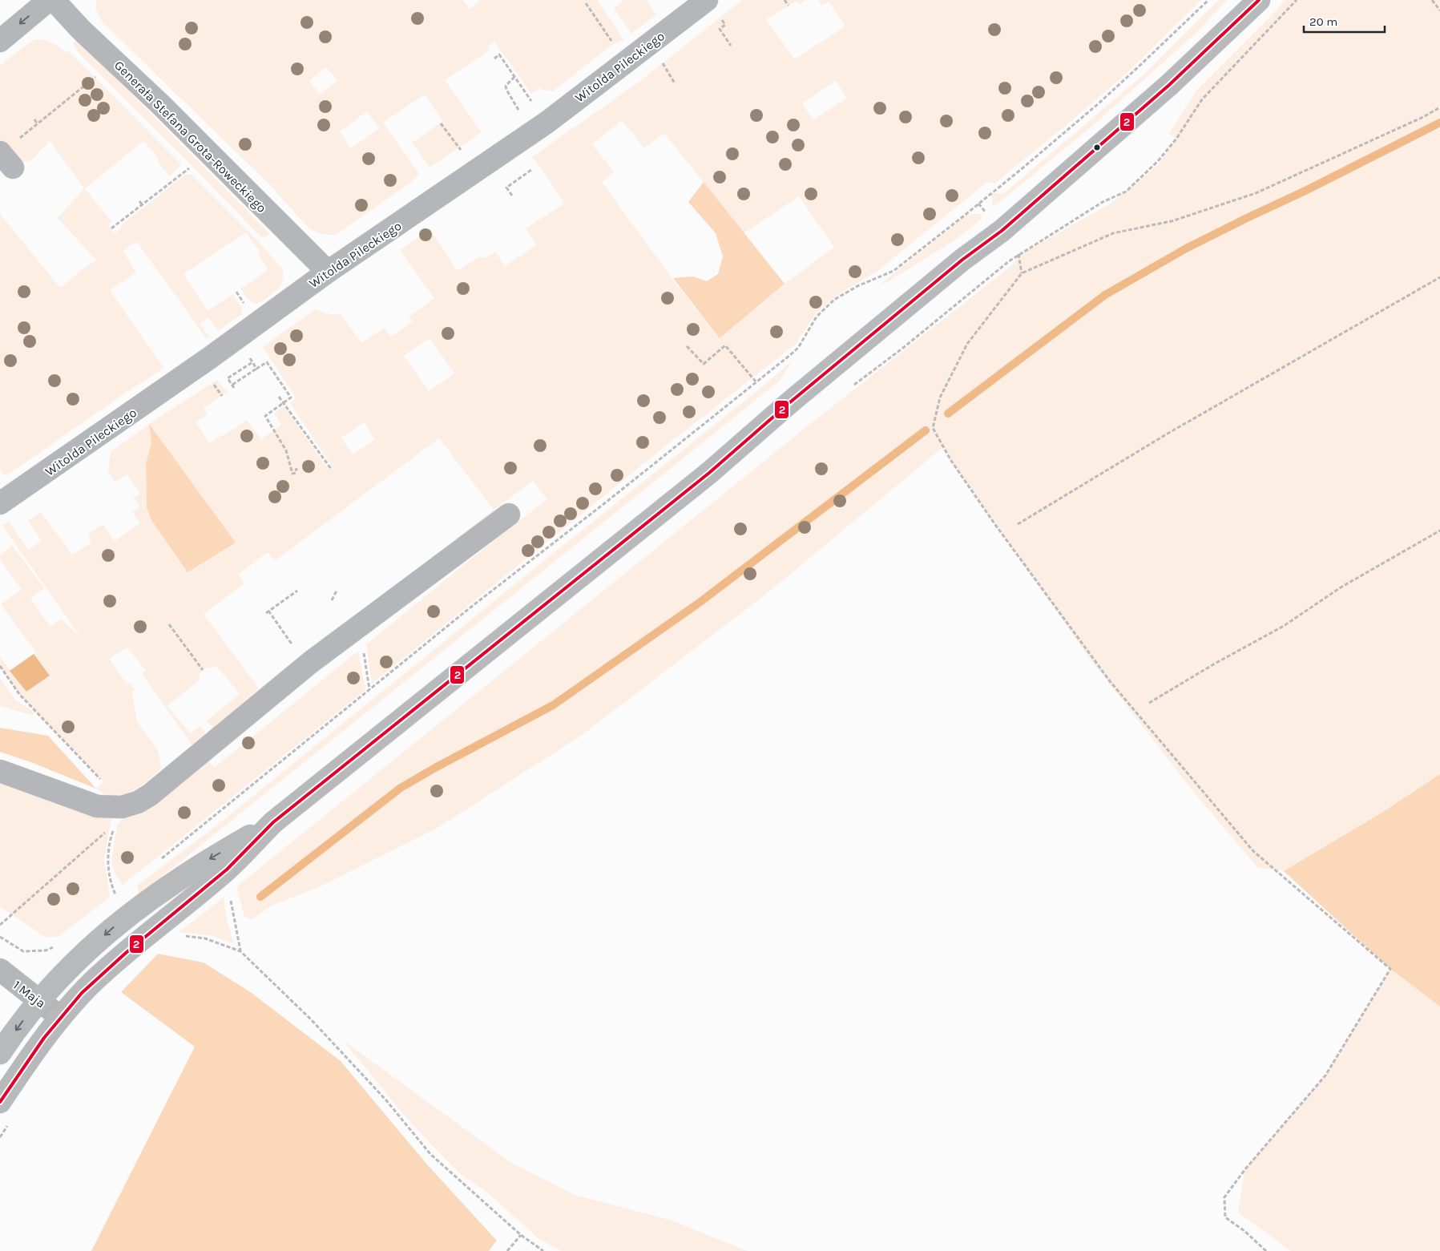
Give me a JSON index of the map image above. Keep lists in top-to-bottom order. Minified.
{"streets":{"street":["Witolda Pileckiego","Generała Stefana Grota-Roweckiego","1 Maja"]},"crossings":[["Witolda Pileckiego","Generała Stefana Grota-Roweckiego"]],"lines":["transit line 2"],"scale_bar":"20 m"}
